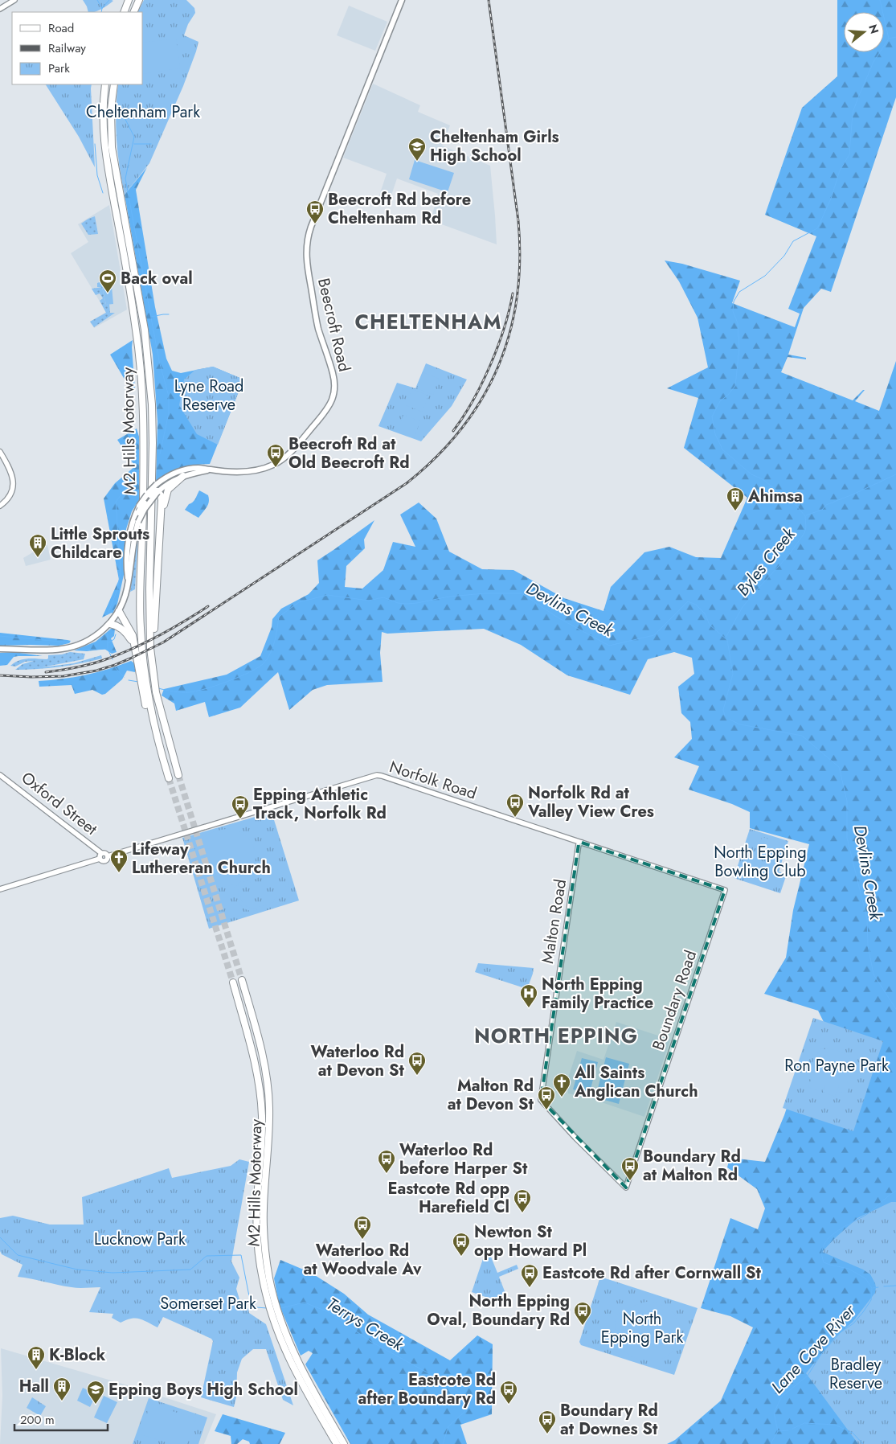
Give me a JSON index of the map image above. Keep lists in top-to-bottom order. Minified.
{"streets":{"highway":["M2 Hills Motorway"],"main road":["Beecroft Road"],"street":["Norfolk Road","Oxford Street","Malton Road","Boundary Road"]},"crossings":[["Norfolk Road","Oxford Street"],["Norfolk Road","Malton Road"],["Norfolk Road","Boundary Road"],["Malton Road","Boundary Road"]],"districts":["CHELTENHAM","NORTH EPPING"],"water":["Byles Creek","Devlins Creek","Terrys Creek","Lane Cove River"],"parks":["Cheltenham Park","Lyne Road Reserve","North Epping Bowling Club","Ron Payne Park","Lucknow Park","Somerset Park","North Epping Park","Bradley Reserve"],"places":{"school or university":["Cheltenham Girls High School","Epping Boys High School"],"bus stop":["Beecroft Rd before Cheltenham Rd","Beecroft Rd at Old Beecroft Rd","Norfolk Rd at Valley View Cres","Epping Athletic Track, Norfolk Rd","Waterloo Rd at Devon St","Malton Rd at Devon St","Waterloo Rd before Harper St","Boundary Rd at Malton Rd","Eastcote Rd opp Harefield Cl","Waterloo Rd at Woodvale Av","Newton St opp Howard Pl","Eastcote Rd after Cornwall St","North Epping Oval, Boundary Rd","Eastcote Rd after Boundary Rd","Boundary Rd at Downes St"],"sports":["Back oval"],"building":["Ahimsa","Little Sprouts Childcare","K-Block","Hall"],"church":["Lifeway Luthereran Church","All Saints Anglican Church"],"hospital":["North Epping Family Practice"]},"legend":["Road","Railway","Park"],"scale_bar":"200 m","north":"right"}
